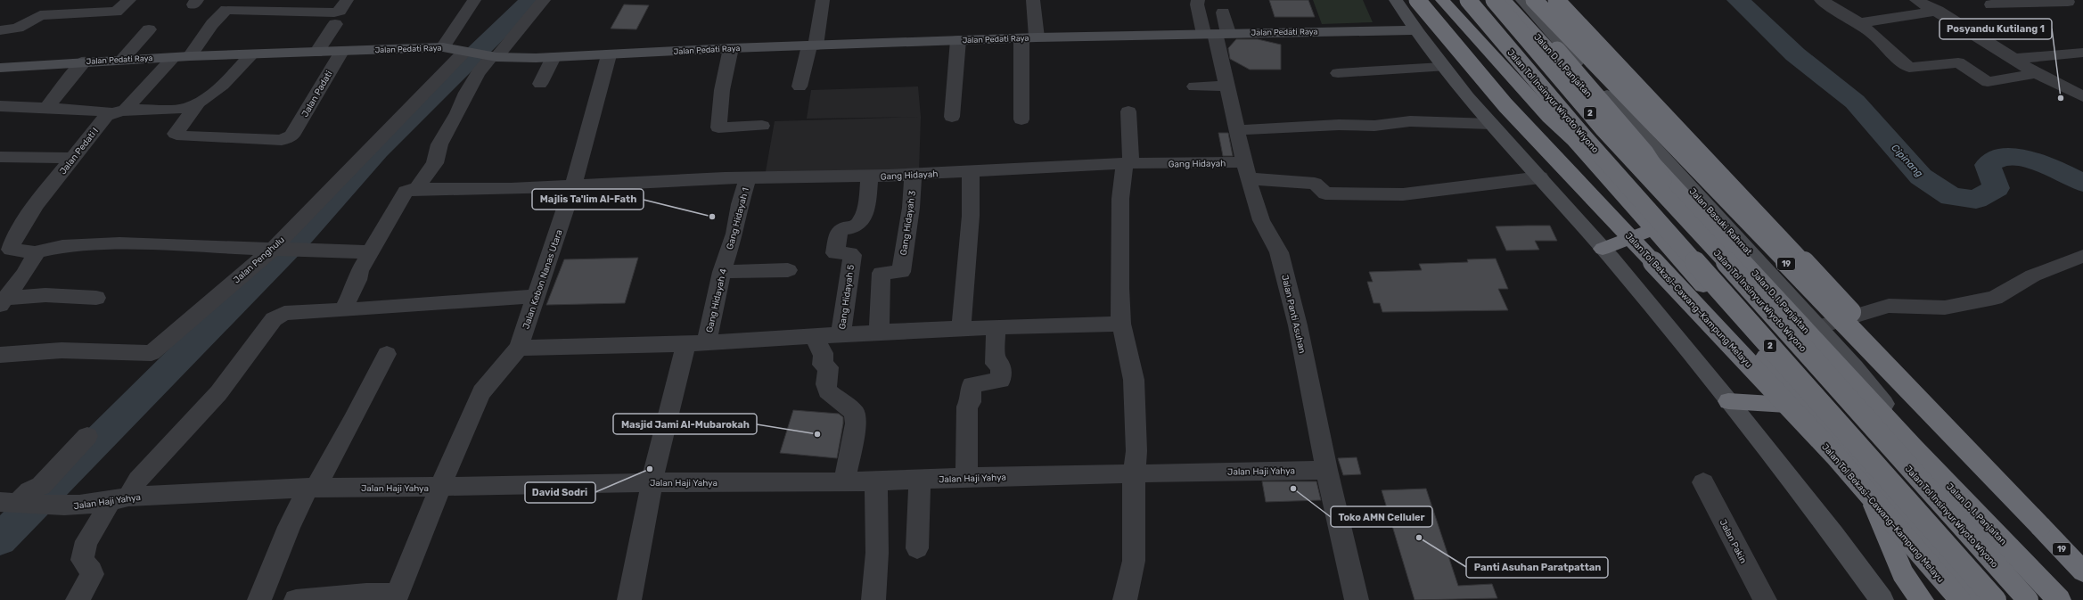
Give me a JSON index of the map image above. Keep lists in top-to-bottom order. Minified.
{"streets":{"highway":["Jalan D. I. Panjaitan","Jalan Tol Insinyur Wiyoto Wiyono","2","19","Jalan Tol Bekasi–Cawang–Kampung Melayu"],"street":["Jalan Pedati Raya","Jalan Padati","Jalan Pedati I","Gang Hidayah","Gang Hidayah 1","Jalan Basuki Rahmat","Gang Hidayah 3","Jalan Penghulu","Jalan Kebon Nanas Utara","Gang Hidayah 5","Gang Hidayah 4","Jalan Panti Asuhan","Jalan Haji Yahya","Jalan Pakin"]},"crossings":[["Jalan Pedati Raya","Jalan Padati"],["Jalan Pedati Raya","Jalan Pedati I"],["Jalan Pedati Raya","Jalan Penghulu"],["Jalan Pedati Raya","Jalan Kebon Nanas Utara"],["Jalan Pedati Raya","Jalan Panti Asuhan"],["Jalan D. I. Panjaitan","Jalan Basuki Rahmat"],["Gang Hidayah","Gang Hidayah 1"],["Gang Hidayah","Gang Hidayah 3"],["Gang Hidayah","Jalan Kebon Nanas Utara"],["Gang Hidayah","Gang Hidayah 5"],["Gang Hidayah","Jalan Panti Asuhan"],["Gang Hidayah 1","Gang Hidayah 4"],["Jalan Kebon Nanas Utara","Jalan Haji Yahya"],["Gang Hidayah 4","Jalan Haji Yahya"],["Jalan Panti Asuhan","Jalan Haji Yahya"]],"water":["Cipinang"],"places":["Posyandu Kutilang 1","Majlis Ta'lim Al-Fath","Masjid Jami Al-Mubarokah","David Sodri","Toko AMN Celluler","Panti Asuhan Paratpattan"]}
